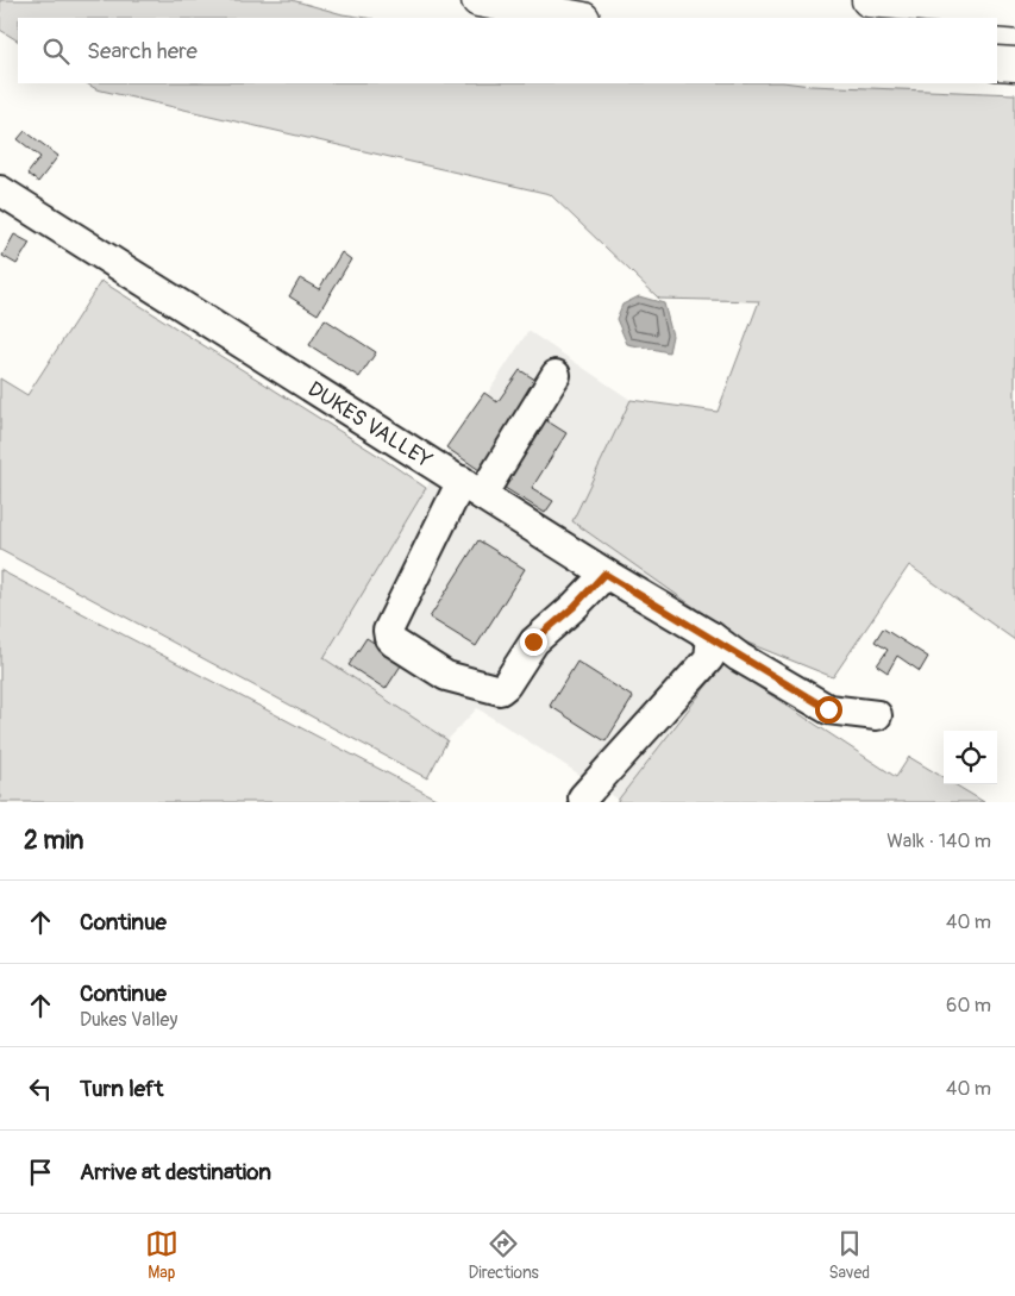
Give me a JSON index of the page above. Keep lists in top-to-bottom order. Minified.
{"streets":{"street":["DUKES VALLEY"]},"page":{"search":"Search here","heading":["2 min","Walk · 140 m"],"list":[["Continue","40 m"],["Continue","Dukes Valley","60 m"],["Turn left","40 m"],"Arrive at destination"],"nav":["Map","Directions","Saved"]}}
